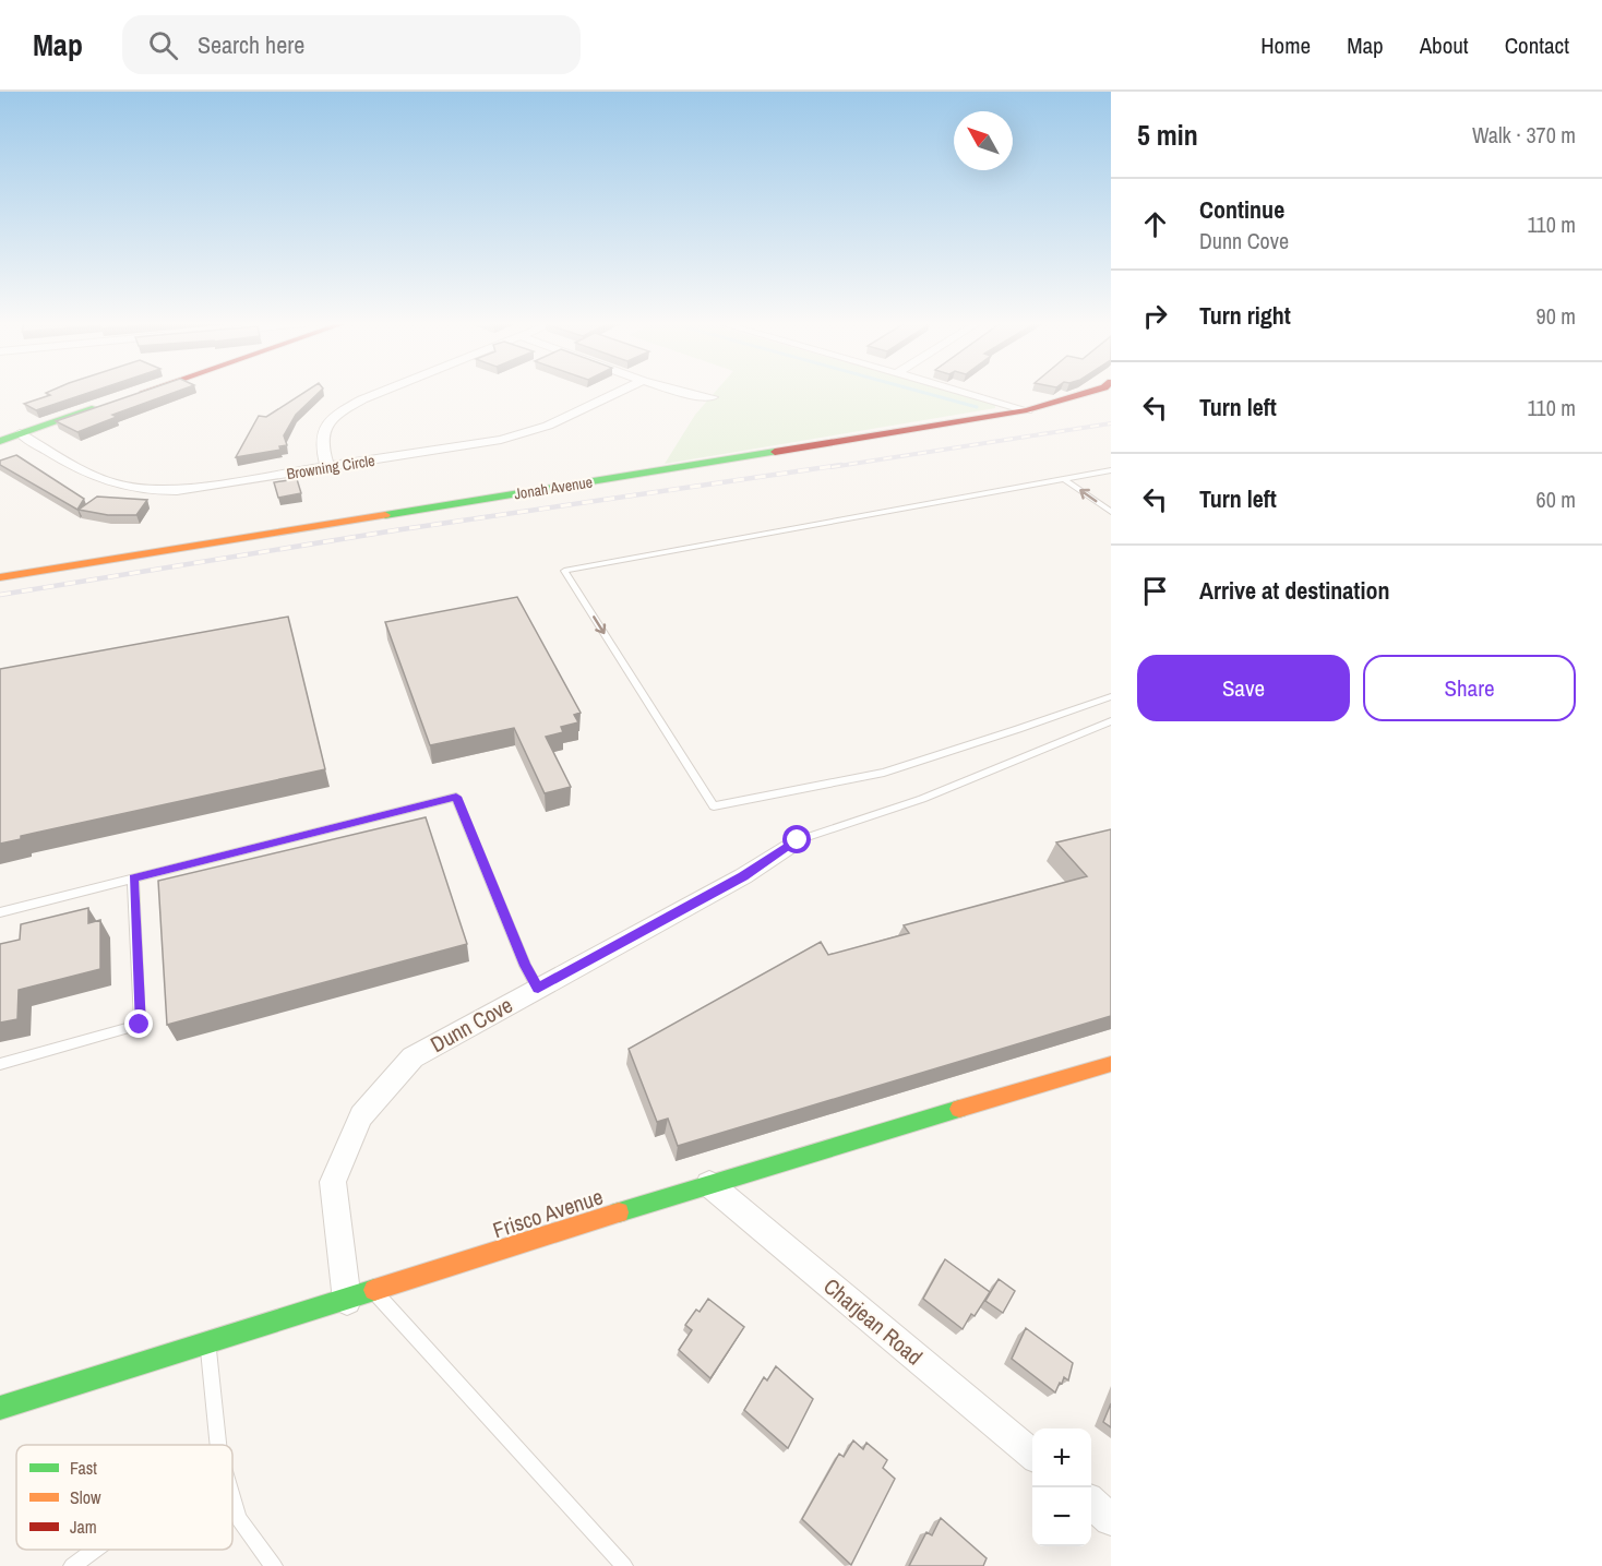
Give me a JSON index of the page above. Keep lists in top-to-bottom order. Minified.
{"streets":{"street":["Browning Circle","Jonah Avenue","Dunn Cove","Frisco Avenue","Charjean Road"]},"crossings":[["Dunn Cove","Frisco Avenue"],["Frisco Avenue","Charjean Road"]],"legend":["Fast","Slow","Jam"],"north":"top left","page":{"header":"Map","search":"Search here","nav":["Home","Map","About","Contact"],"heading":["5 min","Walk · 370 m"],"list":[["Continue","Dunn Cove","110 m"],["Turn right","90 m"],["Turn left","110 m"],["Turn left","60 m"],"Arrive at destination"],"buttons":["Save","Share"],"map_buttons":["+","−"]}}
